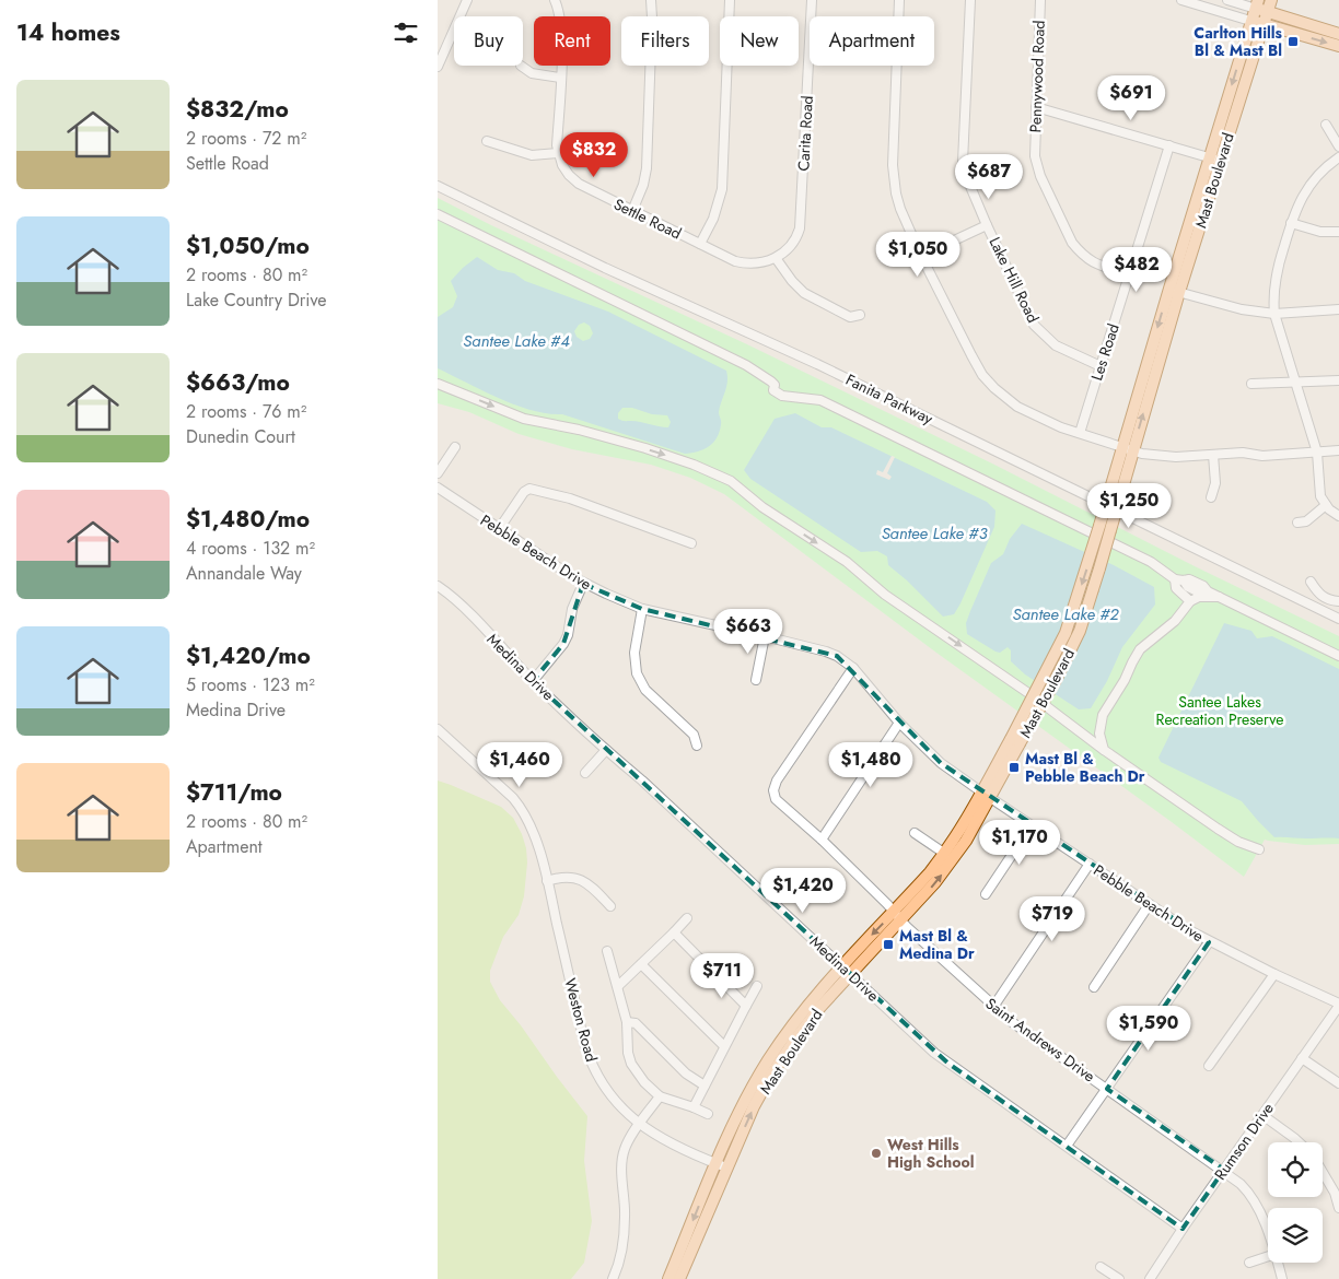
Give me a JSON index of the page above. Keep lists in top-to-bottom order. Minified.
{"streets":{"main road":["Mast Boulevard"],"street":["Pennywood Road","Carita Road","Settle Road","Lake Hill Road","Les Road","Fanita Parkway","Pebble Beach Drive","Medina Drive","Weston Road","Saint Andrews Drive","Rumson Drive"]},"crossings":[["Pennywood Road","Les Road"],["Carita Road","Settle Road"],["Mast Boulevard","Fanita Parkway"],["Mast Boulevard","Pebble Beach Drive"],["Mast Boulevard","Medina Drive"],["Mast Boulevard","Weston Road"],["Mast Boulevard","Saint Andrews Drive"],["Lake Hill Road","Les Road"],["Pebble Beach Drive","Saint Andrews Drive"],["Pebble Beach Drive","Rumson Drive"],["Medina Drive","Rumson Drive"],["Saint Andrews Drive","Rumson Drive"]],"water":["Santee Lake #4","Santee Lake #3","Santee Lake #2"],"parks":["Santee Lakes Recreation Preserve"],"places":{"transit":["Carlton Hills Bl & Mast Bl","Mast Bl & Pebble Beach Dr","Mast Bl & Medina Dr"],"other":["West Hills High School"]},"page":{"heading":"14 homes","chip":["Buy","Rent","Filters","New","Apartment"],"list":[{"name":"$832/mo","note":"2 rooms · 72 m² · Settle Road"},{"name":"$1,050/mo","note":"2 rooms · 80 m² · Lake Country Drive"},{"name":"$663/mo","note":"2 rooms · 76 m² · Dunedin Court"},{"name":"$1,480/mo","note":"4 rooms · 132 m² · Annandale Way"},{"name":"$1,420/mo","note":"5 rooms · 123 m² · Medina Drive"},{"name":"$711/mo","note":"2 rooms · 80 m² · Apartment"}],"price":["$691","$832","$687","$1,050","$482","$1,250","$663","$1,460","$1,480","$1,170","$1,420","$719","$711","$1,590"]}}
